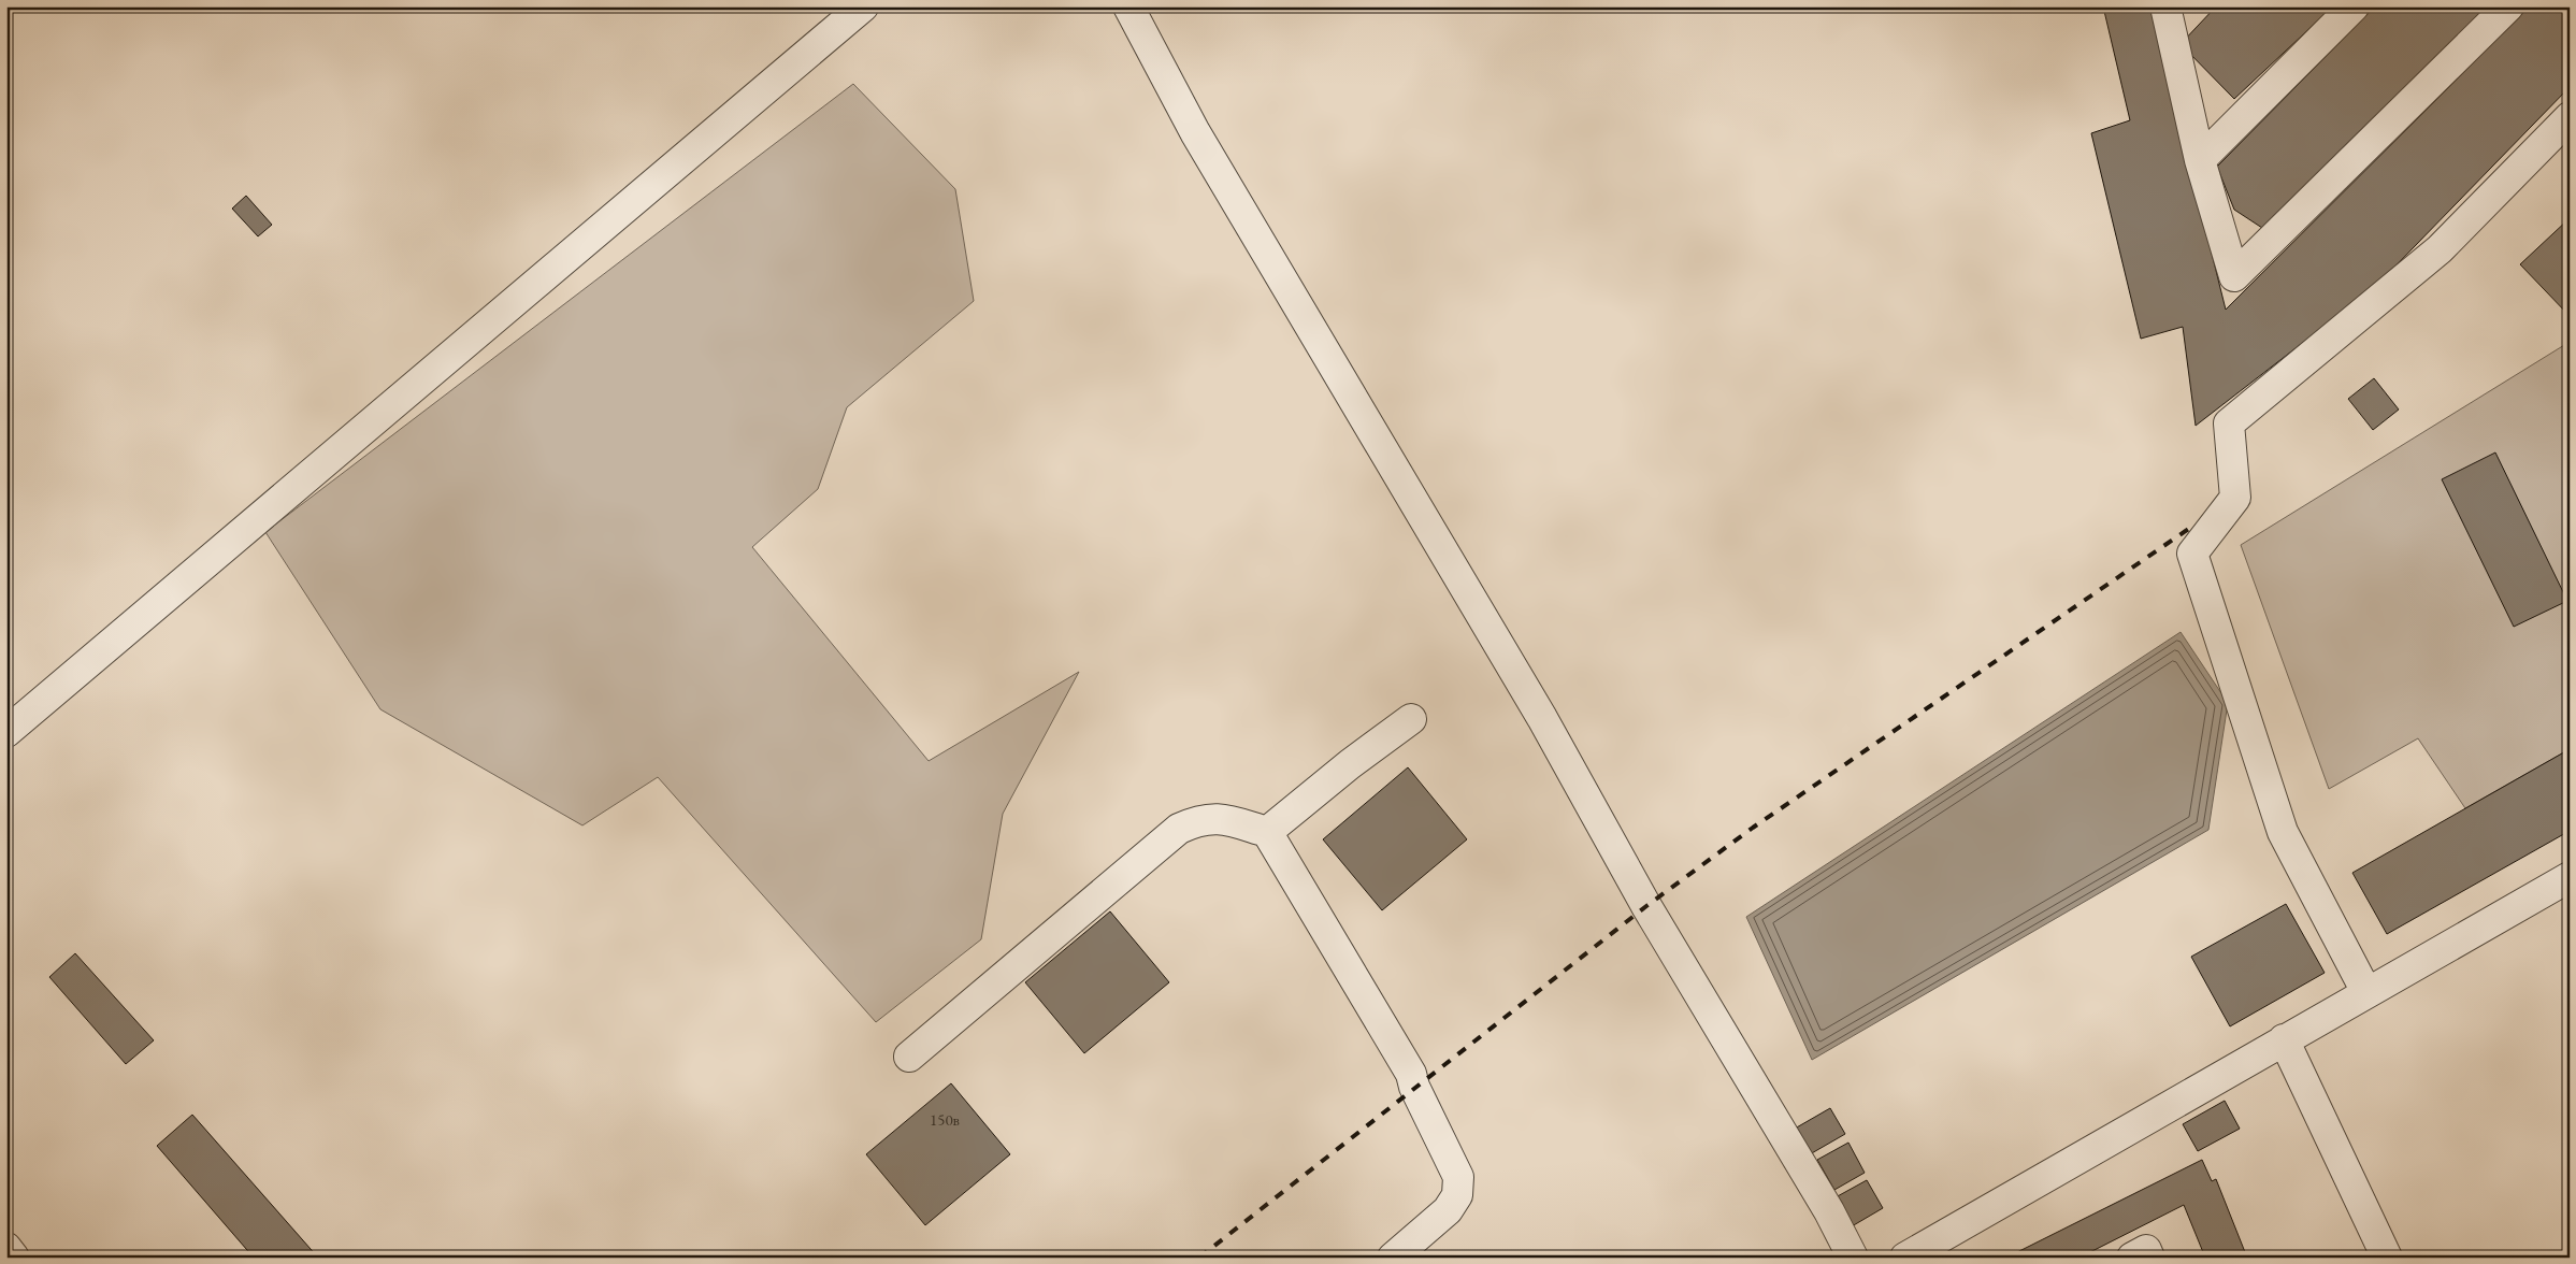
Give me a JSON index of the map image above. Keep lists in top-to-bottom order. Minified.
{"house_numbers":["150в"]}
